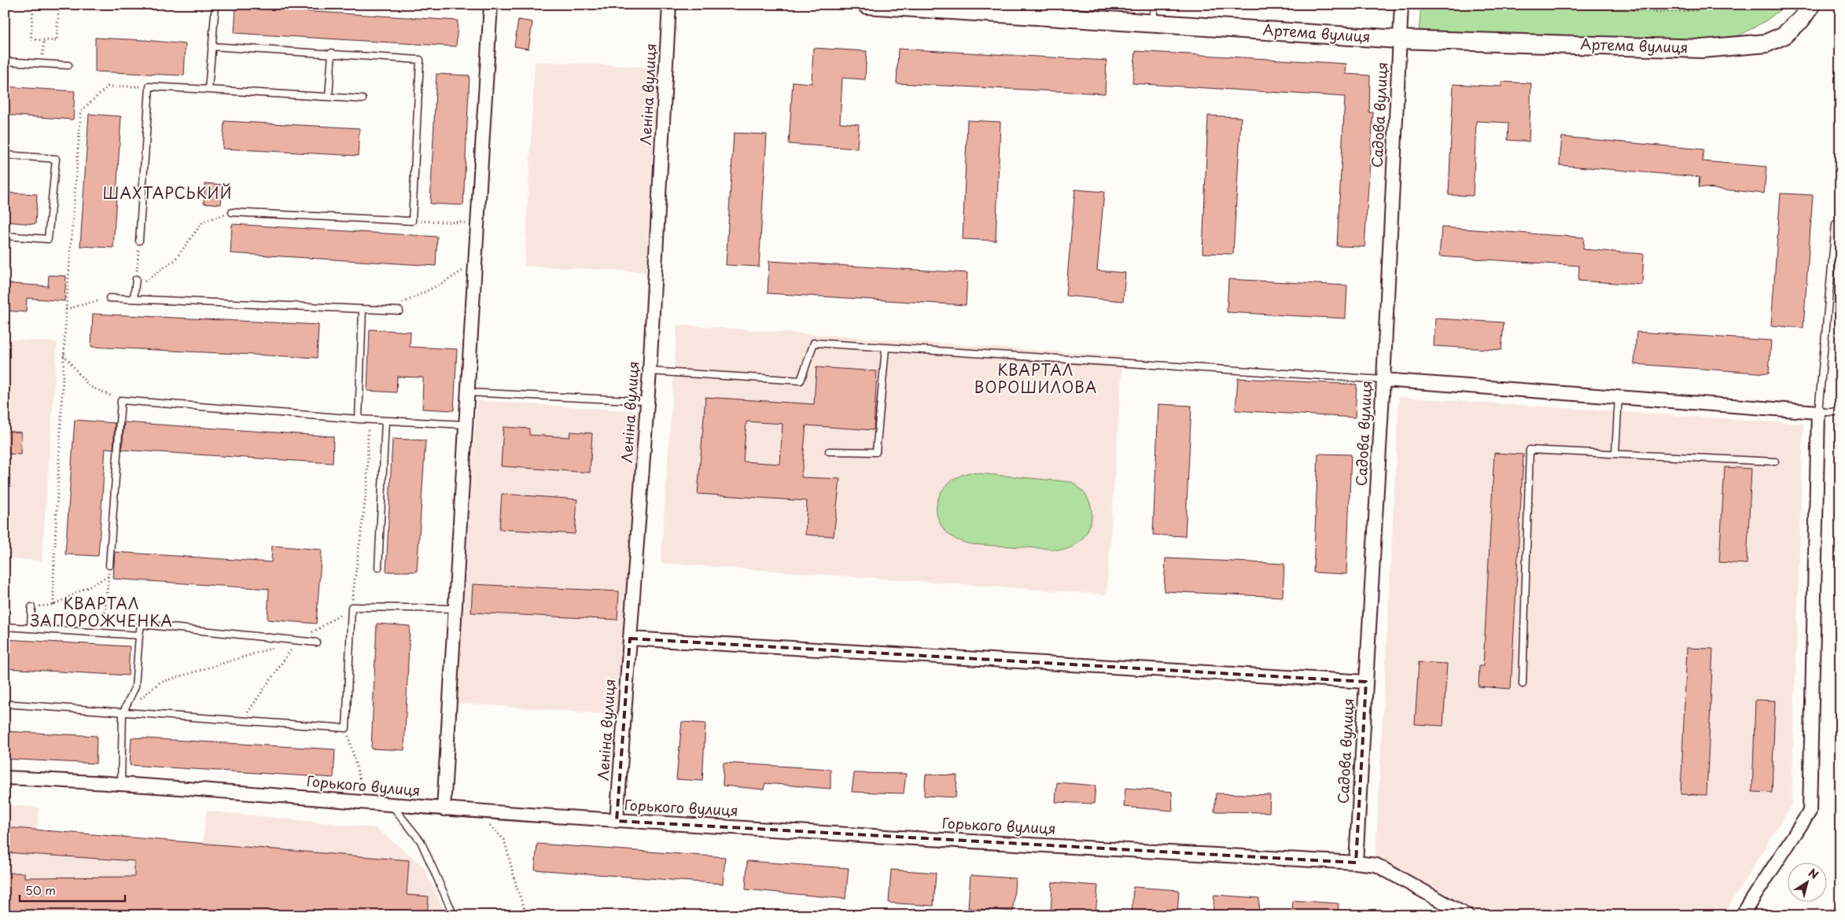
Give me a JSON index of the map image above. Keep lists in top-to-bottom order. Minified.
{"streets":{"street":["Артема вулиця","Леніна вулиця","Садова вулиця","Горького вулиця"]},"crossings":[["Артема вулиця","Садова вулиця"],["Леніна вулиця","Горького вулиця"],["Садова вулиця","Горького вулиця"]],"districts":["ШАХТАРСЬКИЙ","КВАРТАЛ ВОРОШИЛОВА","КВАРТАЛ ЗАПОРОЖЧЕНКА"],"scale_bar":"50 m","north":"top right"}
